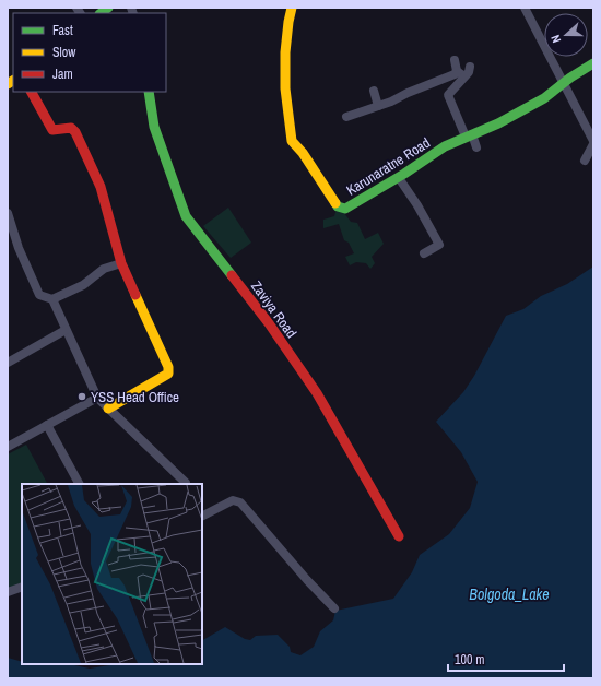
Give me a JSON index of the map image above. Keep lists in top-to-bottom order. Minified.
{"streets":{"main road":["Karunaratne Road","Zaviya Road"]},"water":["Bolgoda_Lake"],"places":["YSS Head Office"],"legend":["Fast","Slow","Jam"],"scale_bar":"100 m","north":"left"}
